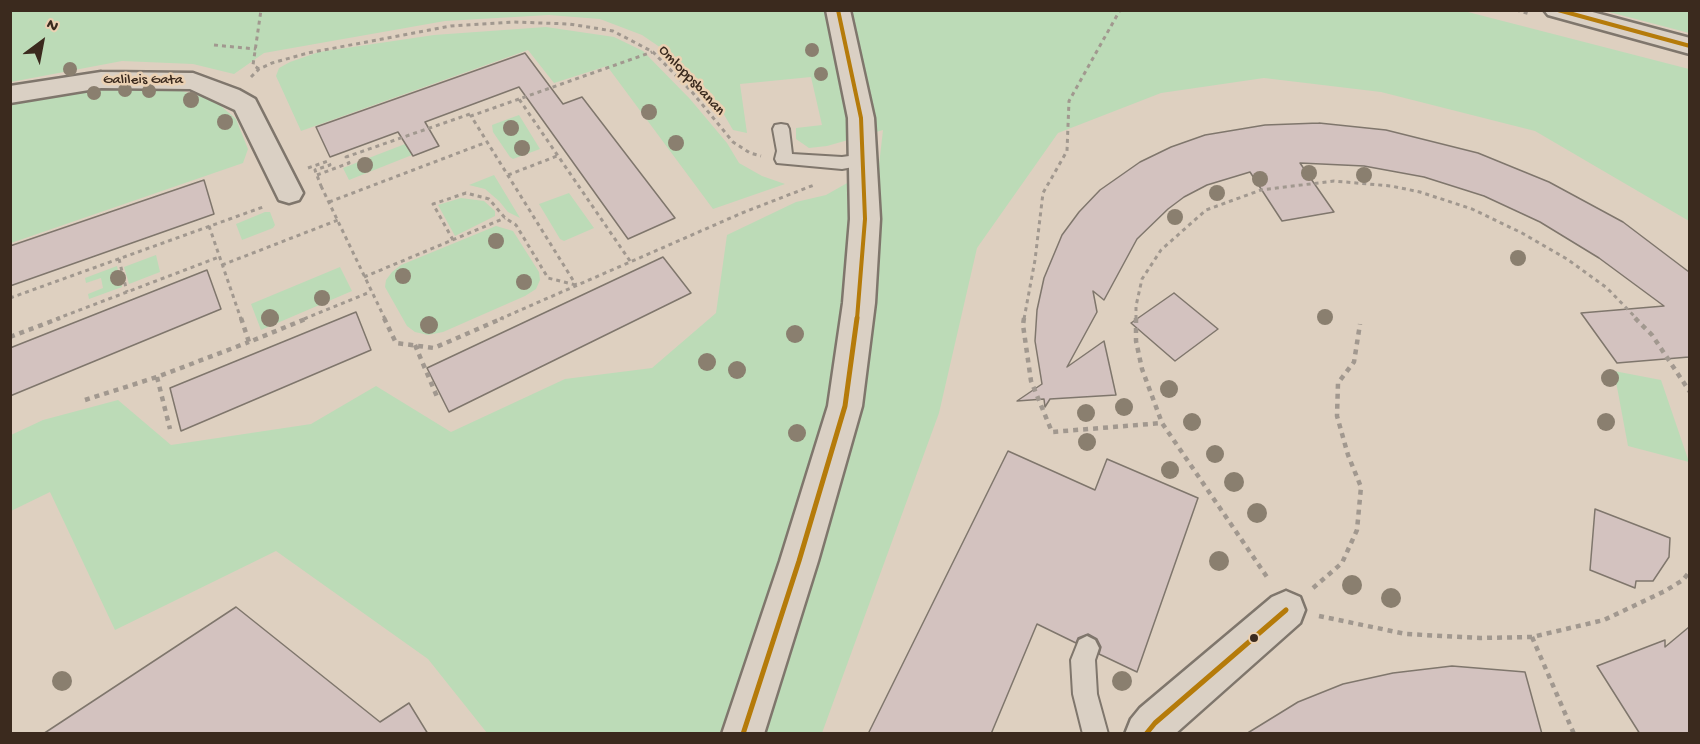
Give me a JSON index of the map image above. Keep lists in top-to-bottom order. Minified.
{"streets":{"street":["Galileis Gata"],"path":["Omloppsbanan"]},"crossings":[["Galileis Gata","Omloppsbanan"]],"north":"top right"}
